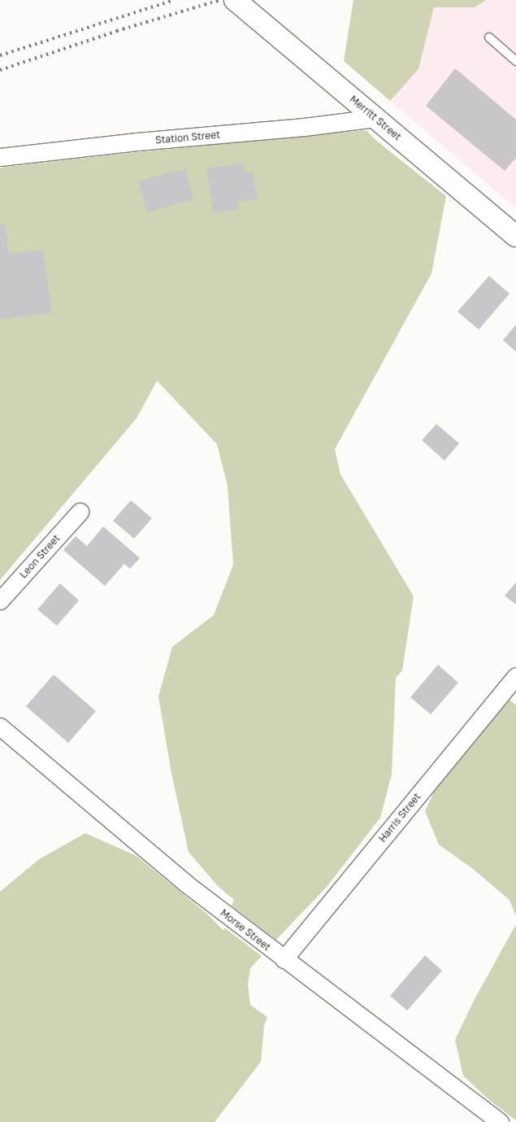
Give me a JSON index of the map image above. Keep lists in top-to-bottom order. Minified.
{"streets":{"street":["Merritt Street","Station Street","Leon Street","Harris Street","Morse Street"]},"crossings":[["Merritt Street","Station Street"],["Harris Street","Morse Street"]]}
